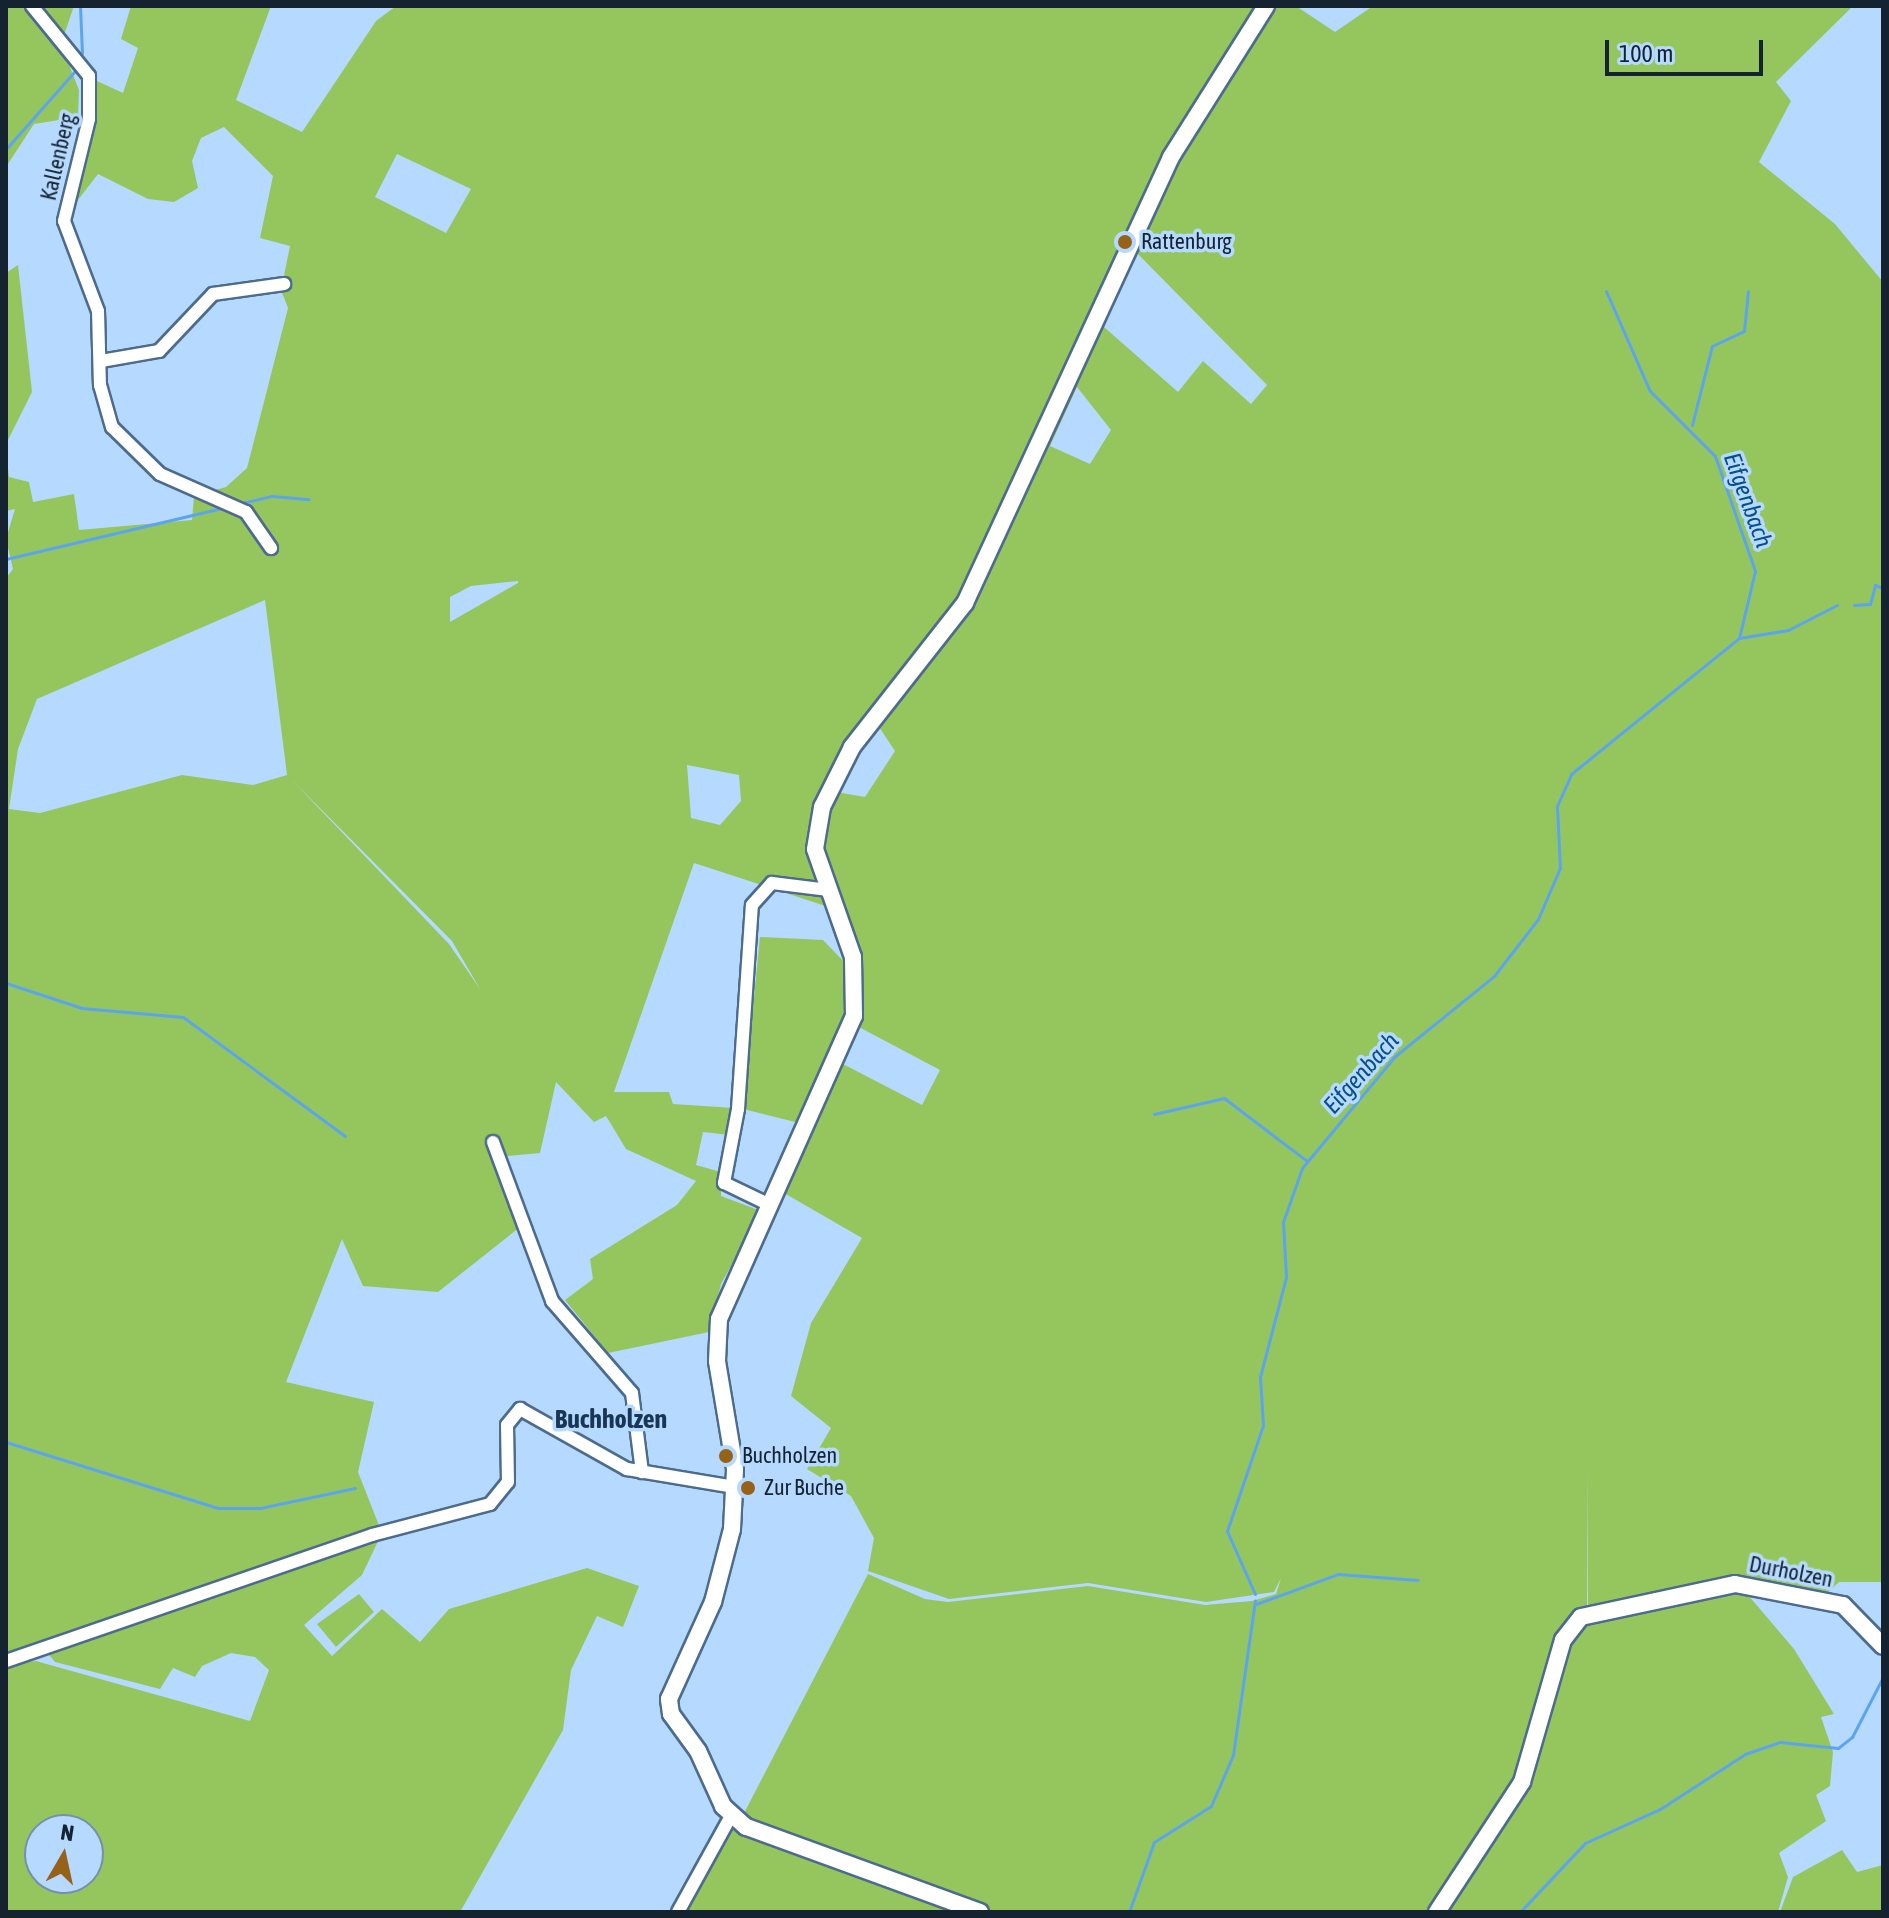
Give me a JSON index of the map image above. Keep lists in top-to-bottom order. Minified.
{"streets":{"street":["Kallenberg","Durholzen"]},"districts":["Buchholzen"],"water":["Eifgenbach"],"places":["Rattenburg","Buchholzen","Zur Buche"],"scale_bar":"100 m","north":"top"}
